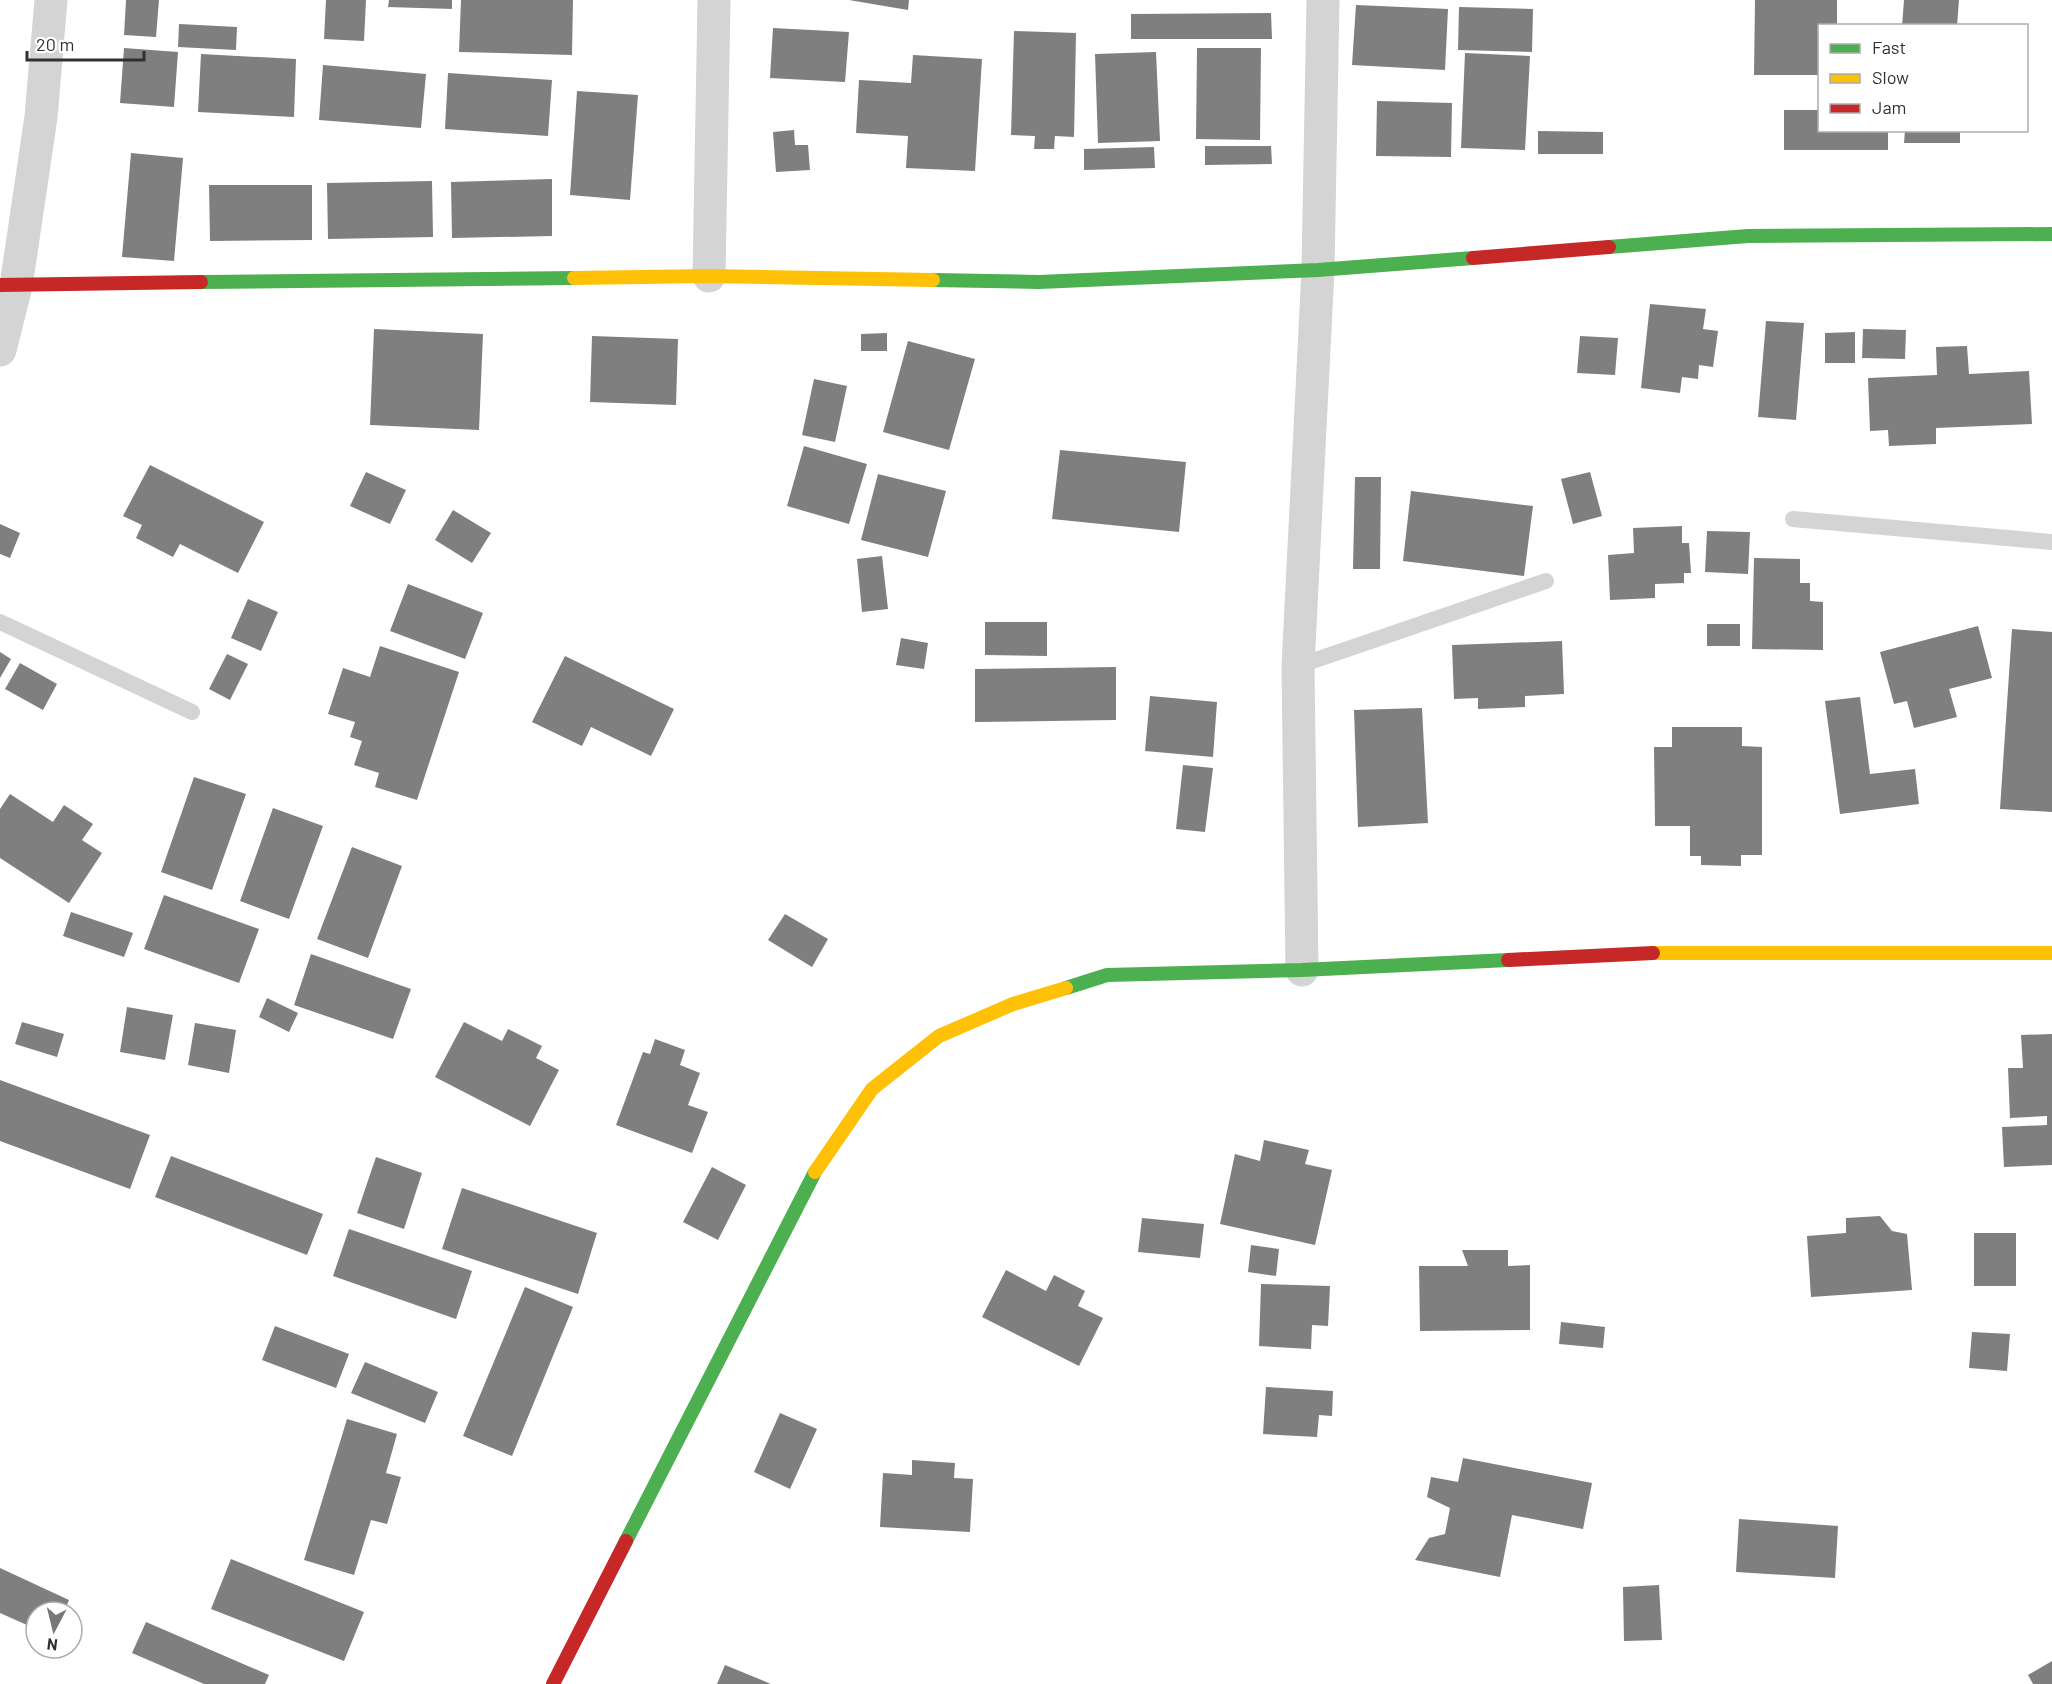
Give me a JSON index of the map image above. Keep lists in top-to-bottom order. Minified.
{"legend":["Fast","Slow","Jam"],"scale_bar":"20 m","north":"bottom"}
